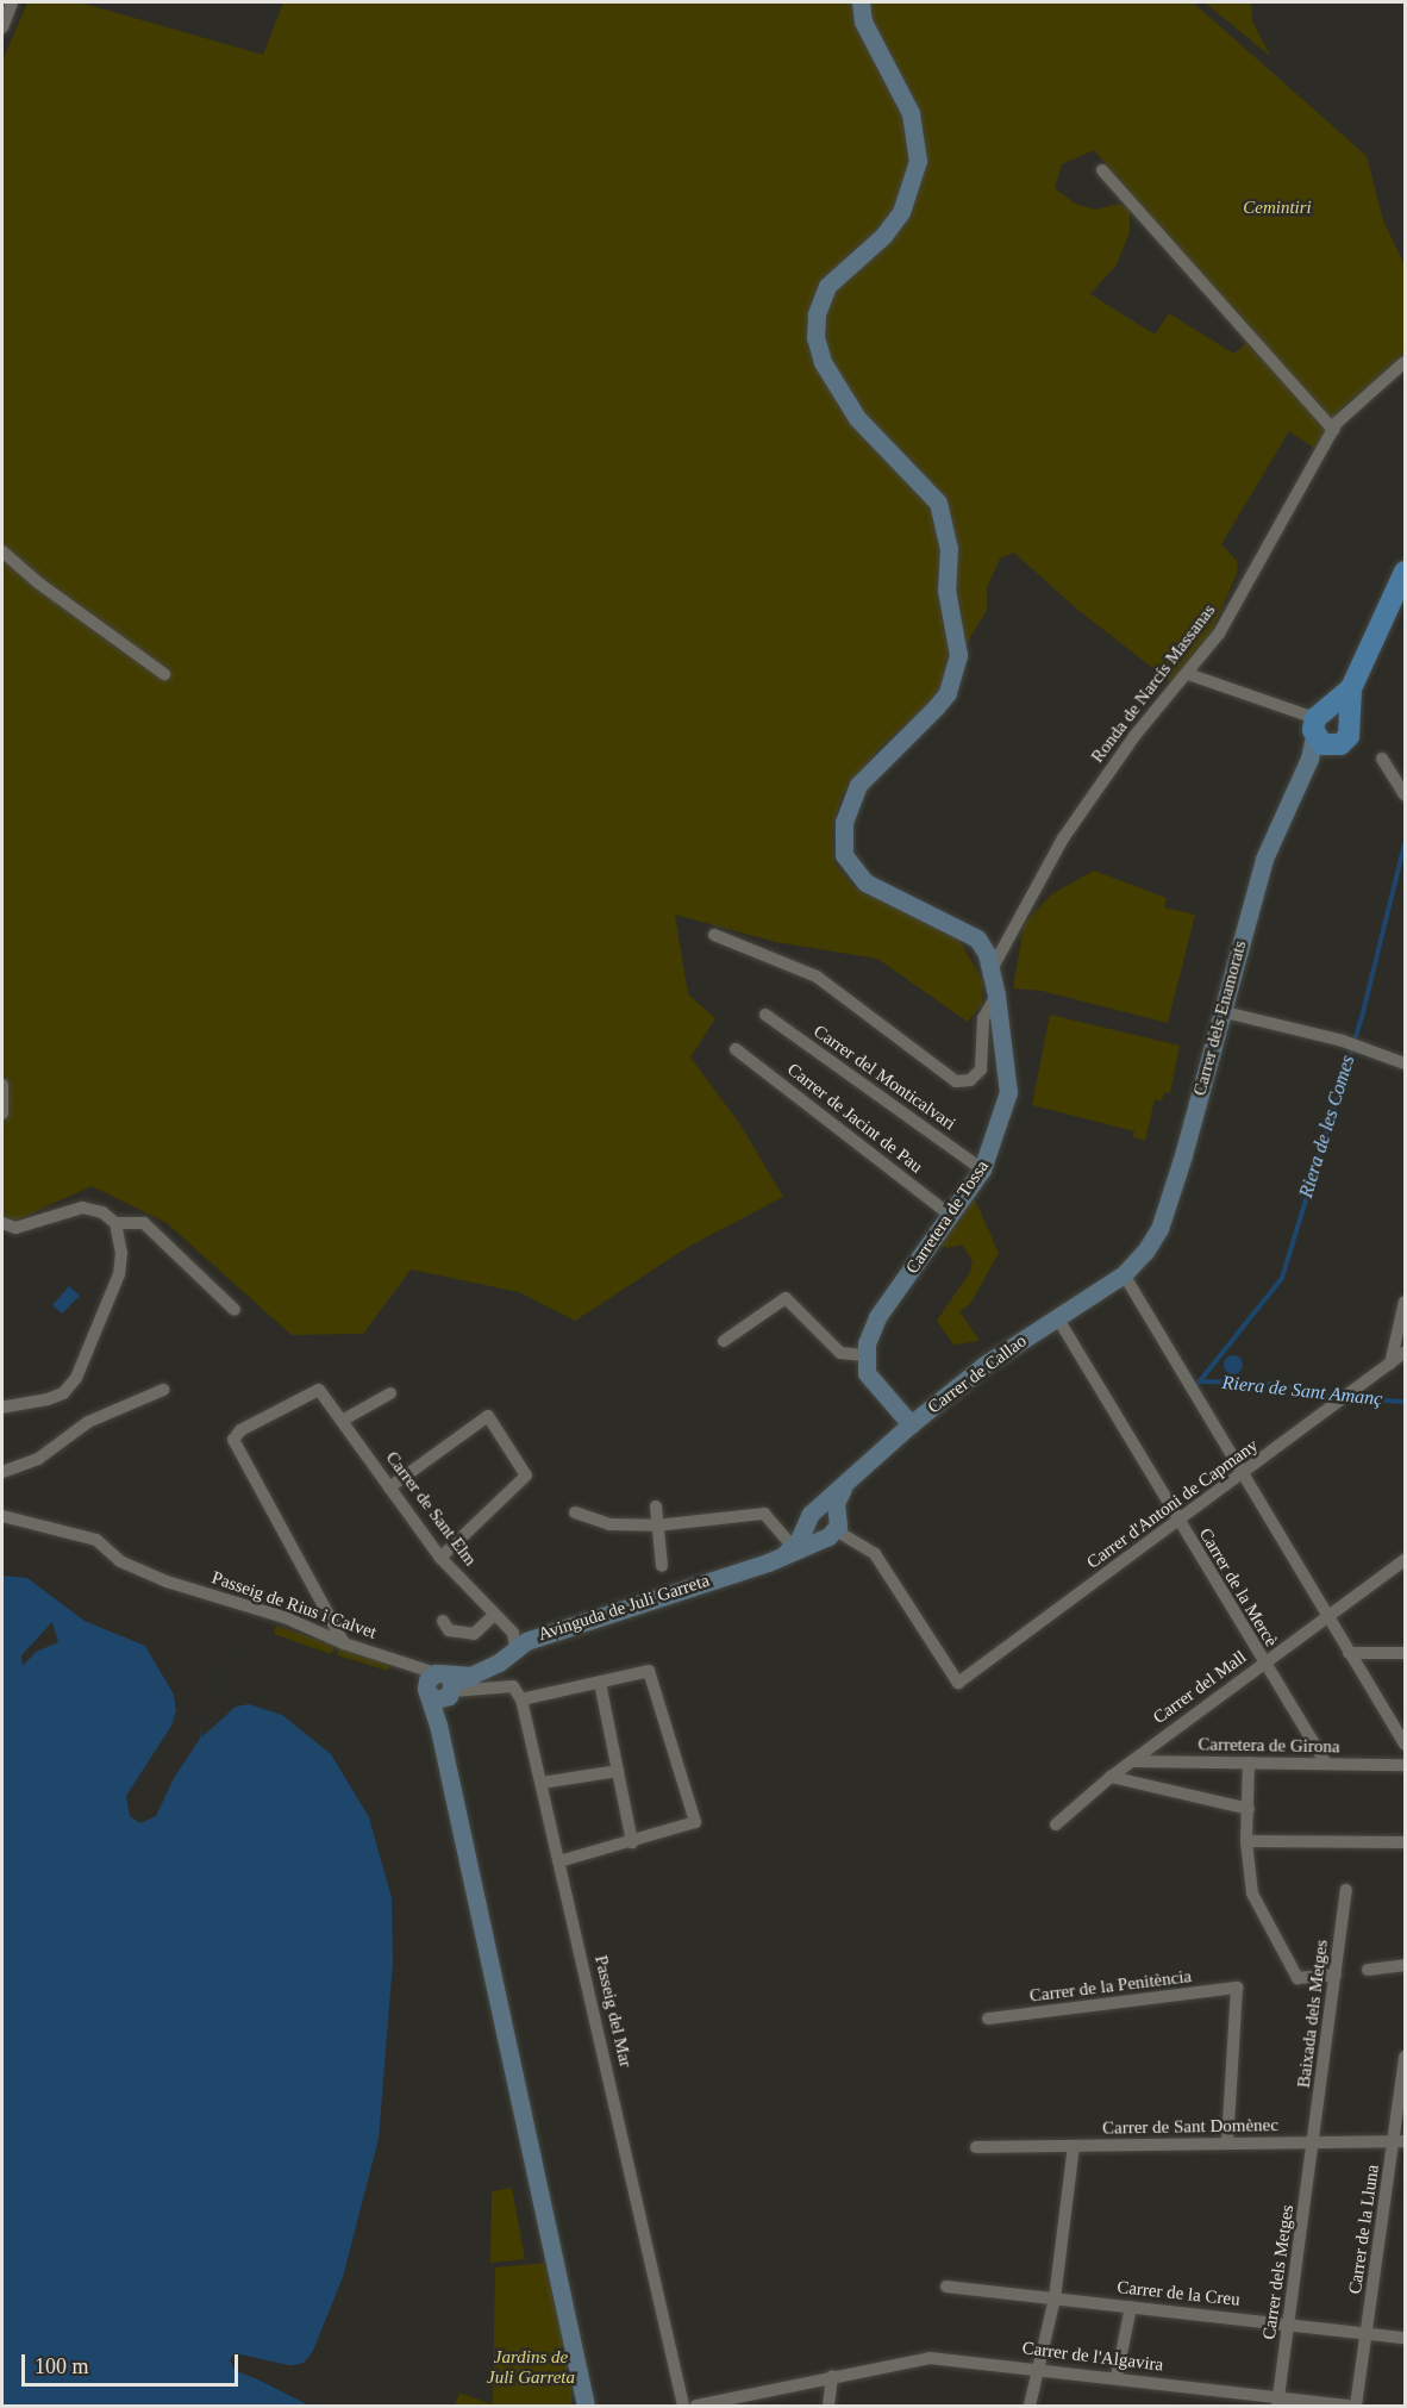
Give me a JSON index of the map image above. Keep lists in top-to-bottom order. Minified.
{"streets":{"main road":["Carrer dels Enamorats","Carretera de Tossa","Carrer de Callao","Avinguda de Juli Garreta"],"street":["Ronda de Narcís Massanas","Carrer del Monticalvari","Carrer de Jacint de Pau","Carrer d'Antoni de Capmany","Carrer de Sant Elm","Carrer de la Mercè","Passeig de Rius i Calvet","Carrer del Mall","Carretera de Girona","Carrer de la Penitència","Passeig del Mar","Baixada dels Metges","Carrer de Sant Domènec","Carrer de la Lluna","Carrer dels Metges","Carrer de la Creu","Carrer de l'Algavira"]},"crossings":[["Ronda de Narcís Massanas","Carretera de Tossa"],["Carrer dels Enamorats","Carrer de Callao"],["Carrer del Monticalvari","Carretera de Tossa"],["Carrer de Jacint de Pau","Carretera de Tossa"],["Carrer de Callao","Carrer d'Antoni de Capmany"],["Carrer de Callao","Carrer de la Mercè"],["Carrer de Callao","Avinguda de Juli Garreta"],["Carrer d'Antoni de Capmany","Carrer de la Mercè"],["Carrer d'Antoni de Capmany","Avinguda de Juli Garreta"],["Carrer de Sant Elm","Passeig de Rius i Calvet"],["Carrer de Sant Elm","Avinguda de Juli Garreta"],["Carrer de la Mercè","Carrer del Mall"],["Carrer de la Mercè","Carretera de Girona"],["Passeig de Rius i Calvet","Avinguda de Juli Garreta"],["Carrer del Mall","Carretera de Girona"],["Carrer de la Penitència","Carrer de Sant Domènec"],["Baixada dels Metges","Carrer de Sant Domènec"],["Baixada dels Metges","Carrer dels Metges"],["Carrer de Sant Domènec","Carrer de la Lluna"],["Carrer de Sant Domènec","Carrer dels Metges"],["Carrer de la Lluna","Carrer de la Creu"],["Carrer dels Metges","Carrer de la Creu"],["Carrer dels Metges","Carrer de l'Algavira"]],"water":["Riera de les Comes","Riera de Sant Amanç"],"parks":["Cemintiri","Jardins de Juli Garreta"],"scale_bar":"100 m"}
